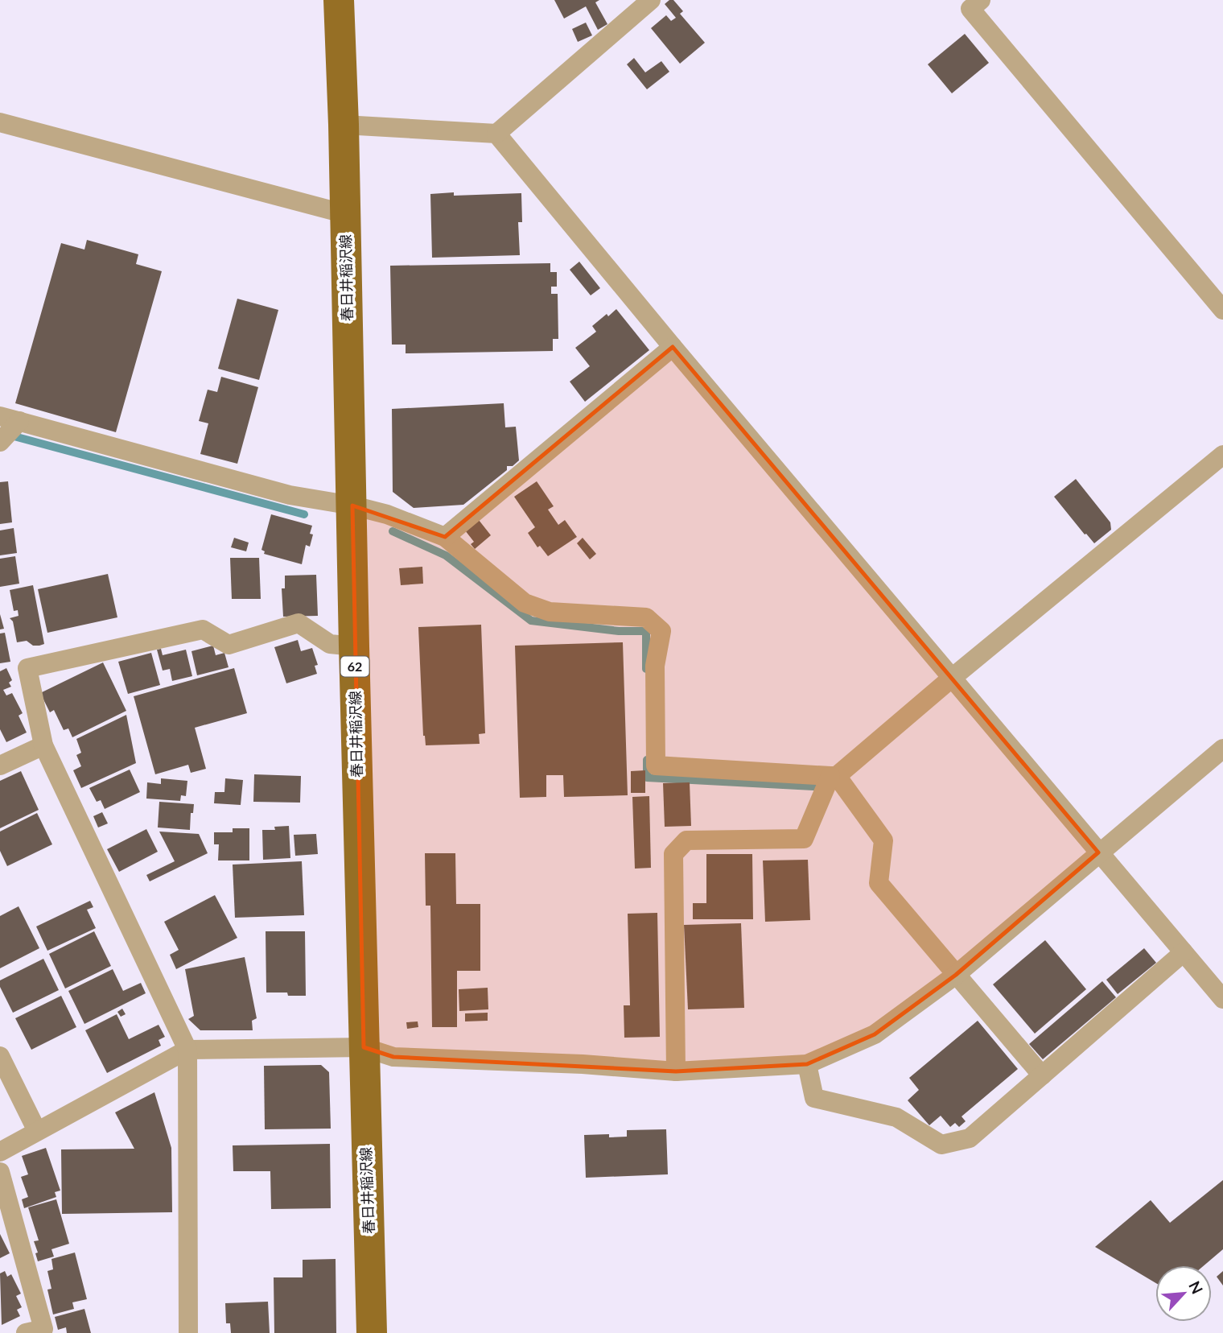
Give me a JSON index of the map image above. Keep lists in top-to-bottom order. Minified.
{"streets":{"main road":["春日井稲沢線","62"]},"north":"top right"}
